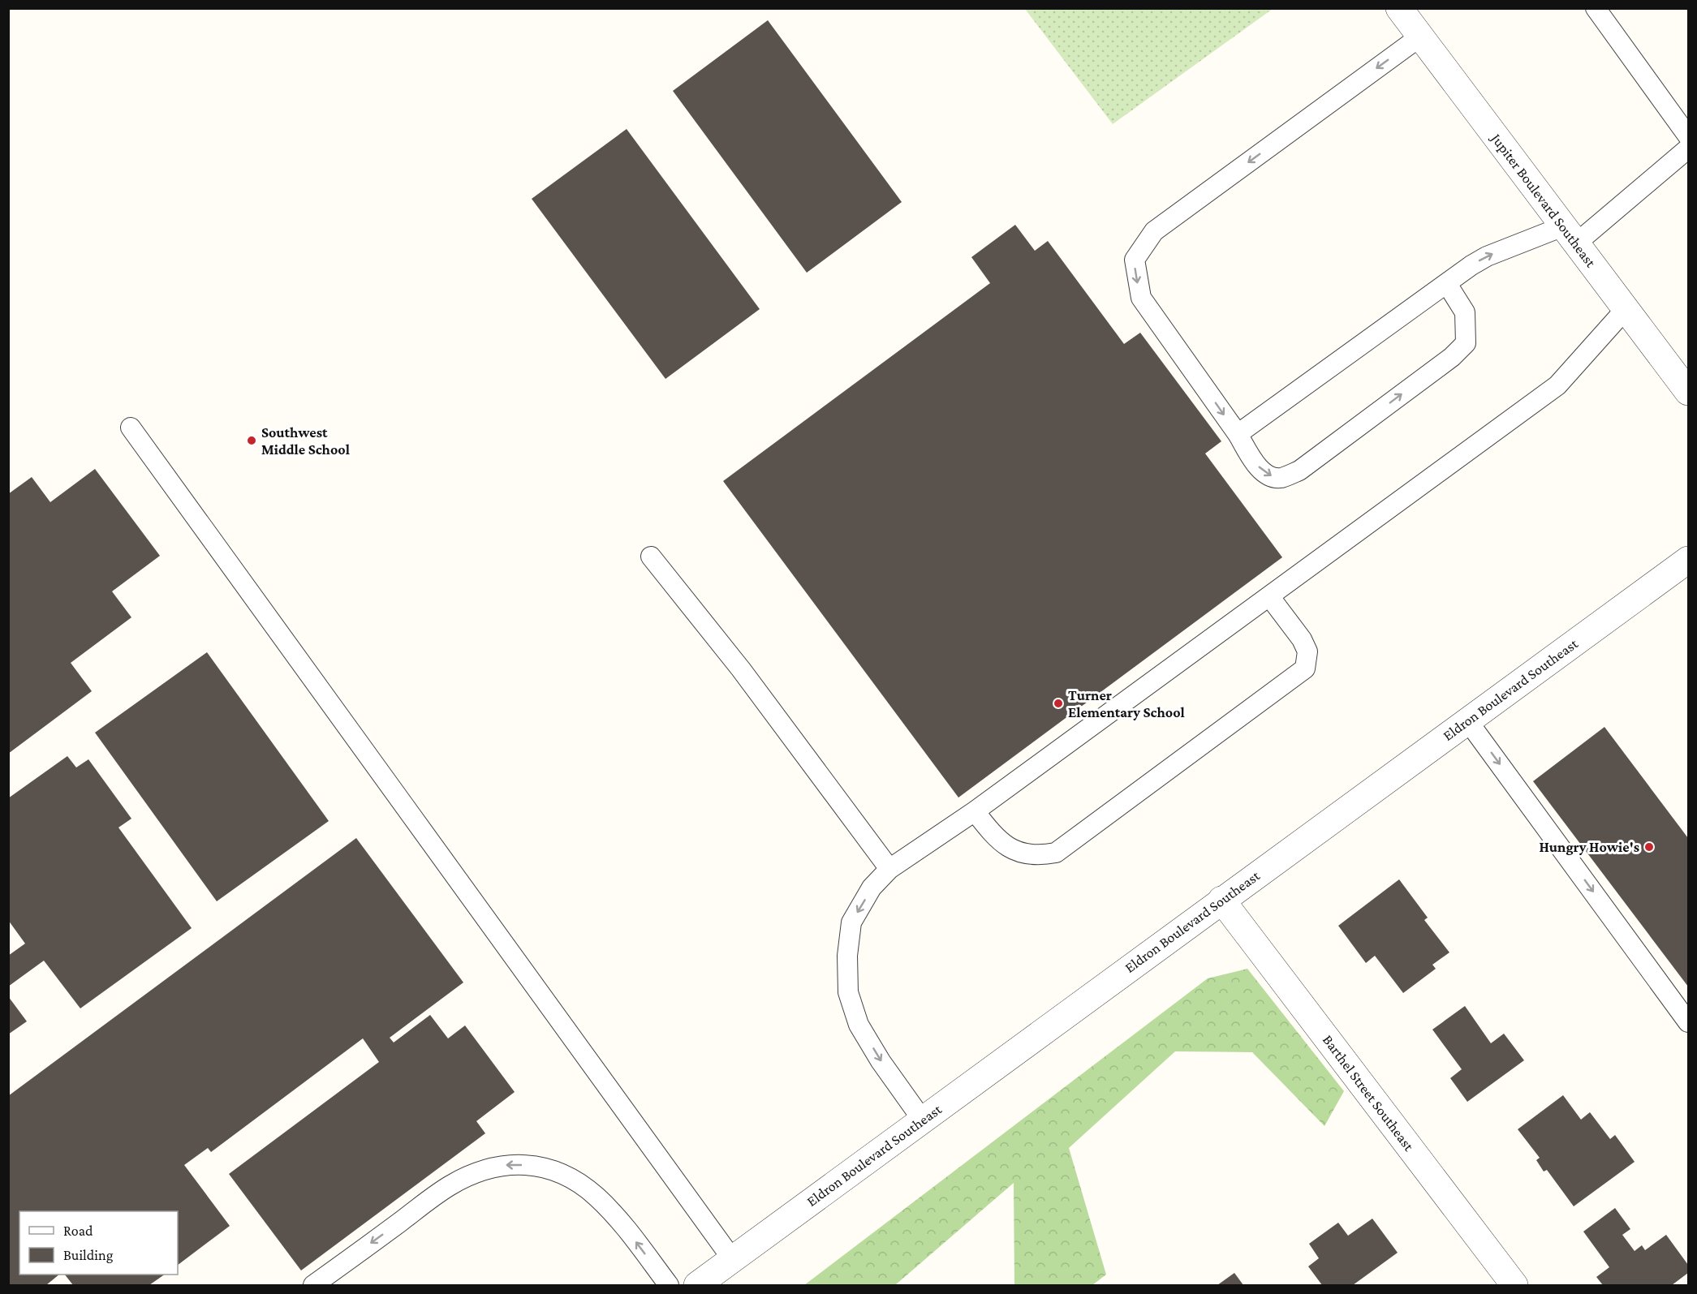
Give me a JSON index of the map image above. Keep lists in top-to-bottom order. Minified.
{"streets":{"street":["Jupiter Boulevard Southeast","Eldron Boulevard Southeast","Barthel Street Southeast"]},"crossings":[["Eldron Boulevard Southeast","Barthel Street Southeast"]],"places":["Southwest Middle School","Turner Elementary School","Hungry Howie's"],"legend":["Road","Building"]}
